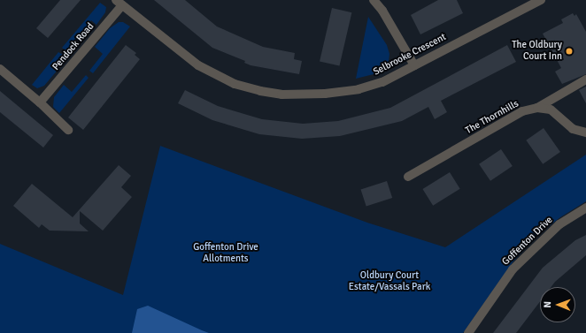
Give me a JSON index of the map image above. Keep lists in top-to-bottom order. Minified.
{"streets":{"street":["Pendock Road","Selbrooke Crescent","The Thornhills","Goffenton Drive"]},"crossings":[["Pendock Road","Selbrooke Crescent"]],"parks":["Goffenton Drive Allotments","Oldbury Court Estate/Vassals Park"],"places":["The Oldbury Court Inn"],"north":"left"}
